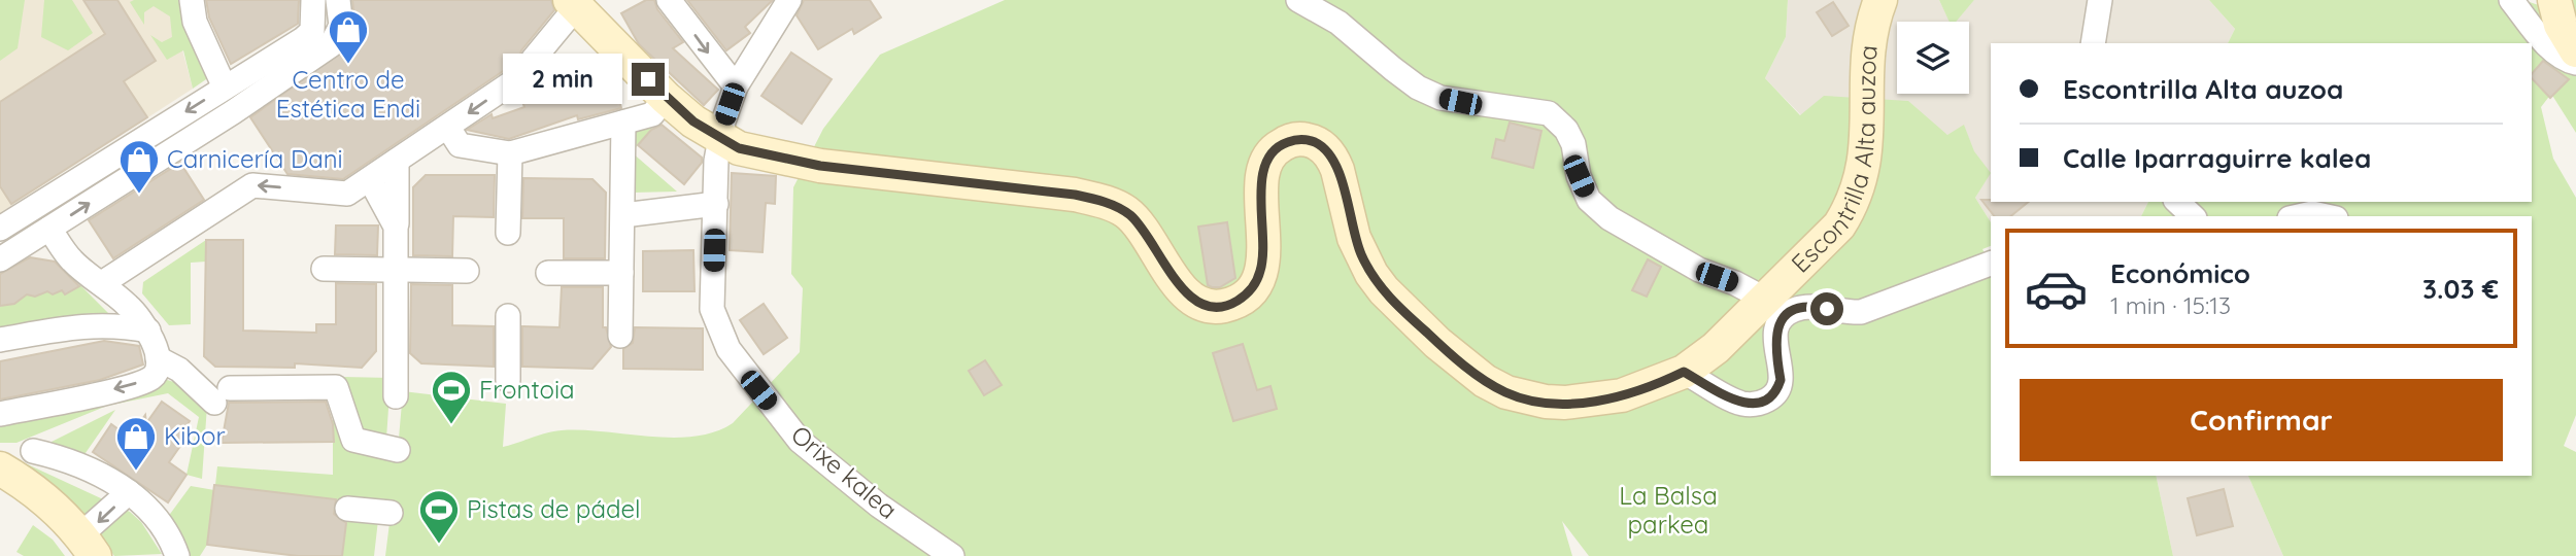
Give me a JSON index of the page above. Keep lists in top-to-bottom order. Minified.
{"streets":{"street":["Escontrilla Alta auzoa","Orixe kalea"]},"crossings":[["Escontrilla Alta auzoa","Orixe kalea"]],"parks":["La Balsa parkea"],"places":{"shop":["Centro de Estética Endi","Carnicería Dani","Kibor"],"sports":["Frontoia","Pistas de pádel"]},"page":{"banner":["Escontrilla Alta auzoa","Calle Iparraguirre kalea"],"bubble":"2 min","list":[{"name":"Económico","note":"1 min · 15:13","value":"3.03 €"}],"buttons":"Confirmar"}}
